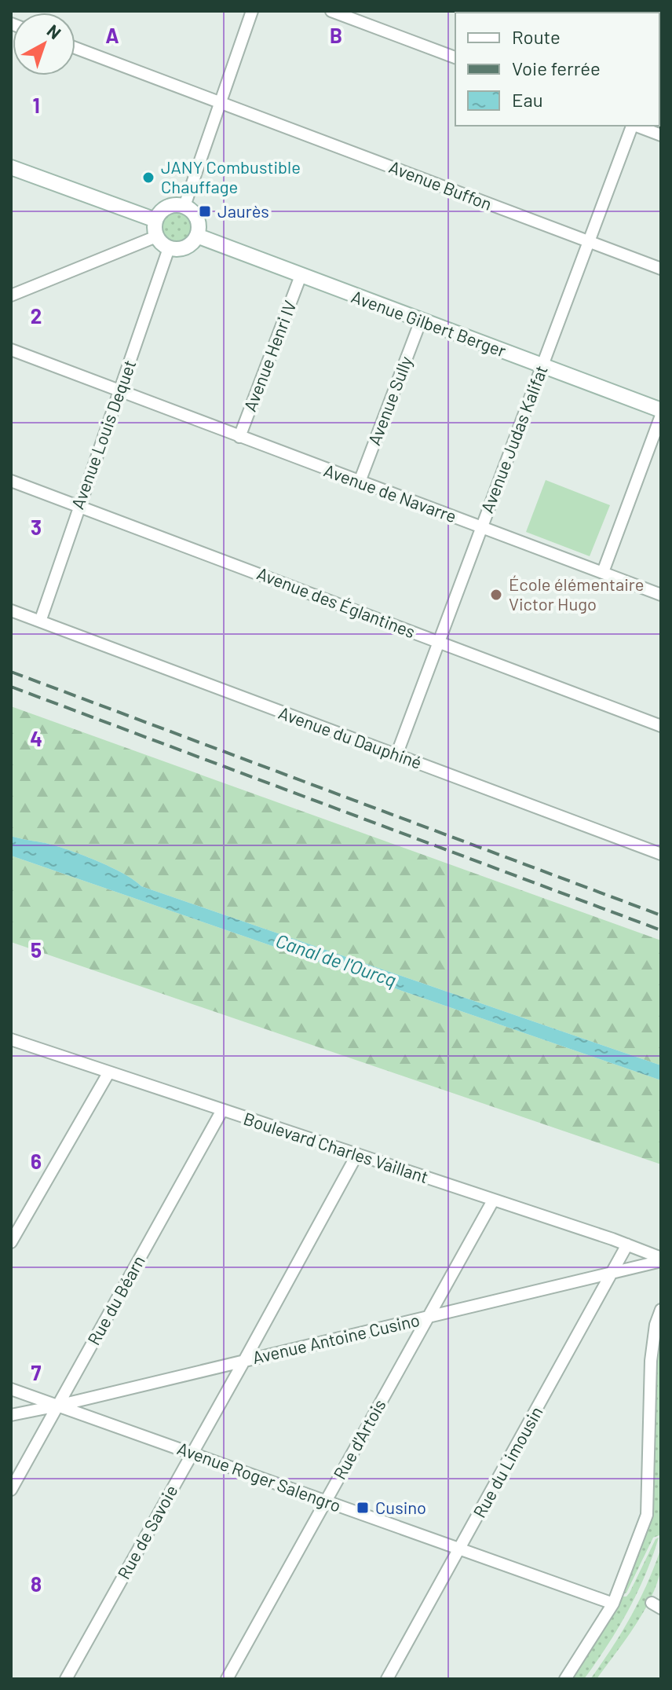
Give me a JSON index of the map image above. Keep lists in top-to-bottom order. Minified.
{"streets":{"street":["Avenue Buffon","Avenue Gilbert Berger","Avenue Henri IV","Avenue Sully","Avenue Louis Dequet","Avenue Judas Kalifat","Avenue de Navarre","Avenue des Églantines","Avenue du Dauphiné","Boulevard Charles Vaillant","Rue du Béarn","Avenue Antoine Cusino","Rue d'Artois","Rue du Limousin","Avenue Roger Salengro","Rue de Savoie"]},"crossings":[["Avenue Buffon","Avenue Judas Kalifat"],["Avenue Gilbert Berger","Avenue Henri IV"],["Avenue Gilbert Berger","Avenue Sully"],["Avenue Gilbert Berger","Avenue Louis Dequet"],["Avenue Gilbert Berger","Avenue Judas Kalifat"],["Avenue Henri IV","Avenue de Navarre"],["Avenue Sully","Avenue de Navarre"],["Avenue Louis Dequet","Avenue de Navarre"],["Avenue Louis Dequet","Avenue des Églantines"],["Avenue Louis Dequet","Avenue du Dauphiné"],["Avenue Judas Kalifat","Avenue de Navarre"],["Avenue Judas Kalifat","Avenue des Églantines"],["Avenue Judas Kalifat","Avenue du Dauphiné"],["Boulevard Charles Vaillant","Rue du Béarn"],["Boulevard Charles Vaillant","Avenue Antoine Cusino"],["Boulevard Charles Vaillant","Rue d'Artois"],["Boulevard Charles Vaillant","Rue du Limousin"],["Boulevard Charles Vaillant","Rue de Savoie"],["Rue du Béarn","Avenue Antoine Cusino"],["Rue du Béarn","Avenue Roger Salengro"],["Avenue Antoine Cusino","Rue d'Artois"],["Avenue Antoine Cusino","Rue du Limousin"],["Avenue Antoine Cusino","Avenue Roger Salengro"],["Avenue Antoine Cusino","Rue de Savoie"],["Rue d'Artois","Avenue Roger Salengro"],["Rue du Limousin","Avenue Roger Salengro"],["Avenue Roger Salengro","Rue de Savoie"]],"water":["Canal de l'Ourcq"],"places":{"other":["JANY Combustible Chauffage","École élémentaire Victor Hugo"],"transit":["Jaurès","Cusino"]},"legend":["Route","Voie ferrée","Eau"],"north":"top right","grid":{"columns":["A","B"],"rows":["1","2","3","4","5","6","7","8"]}}
